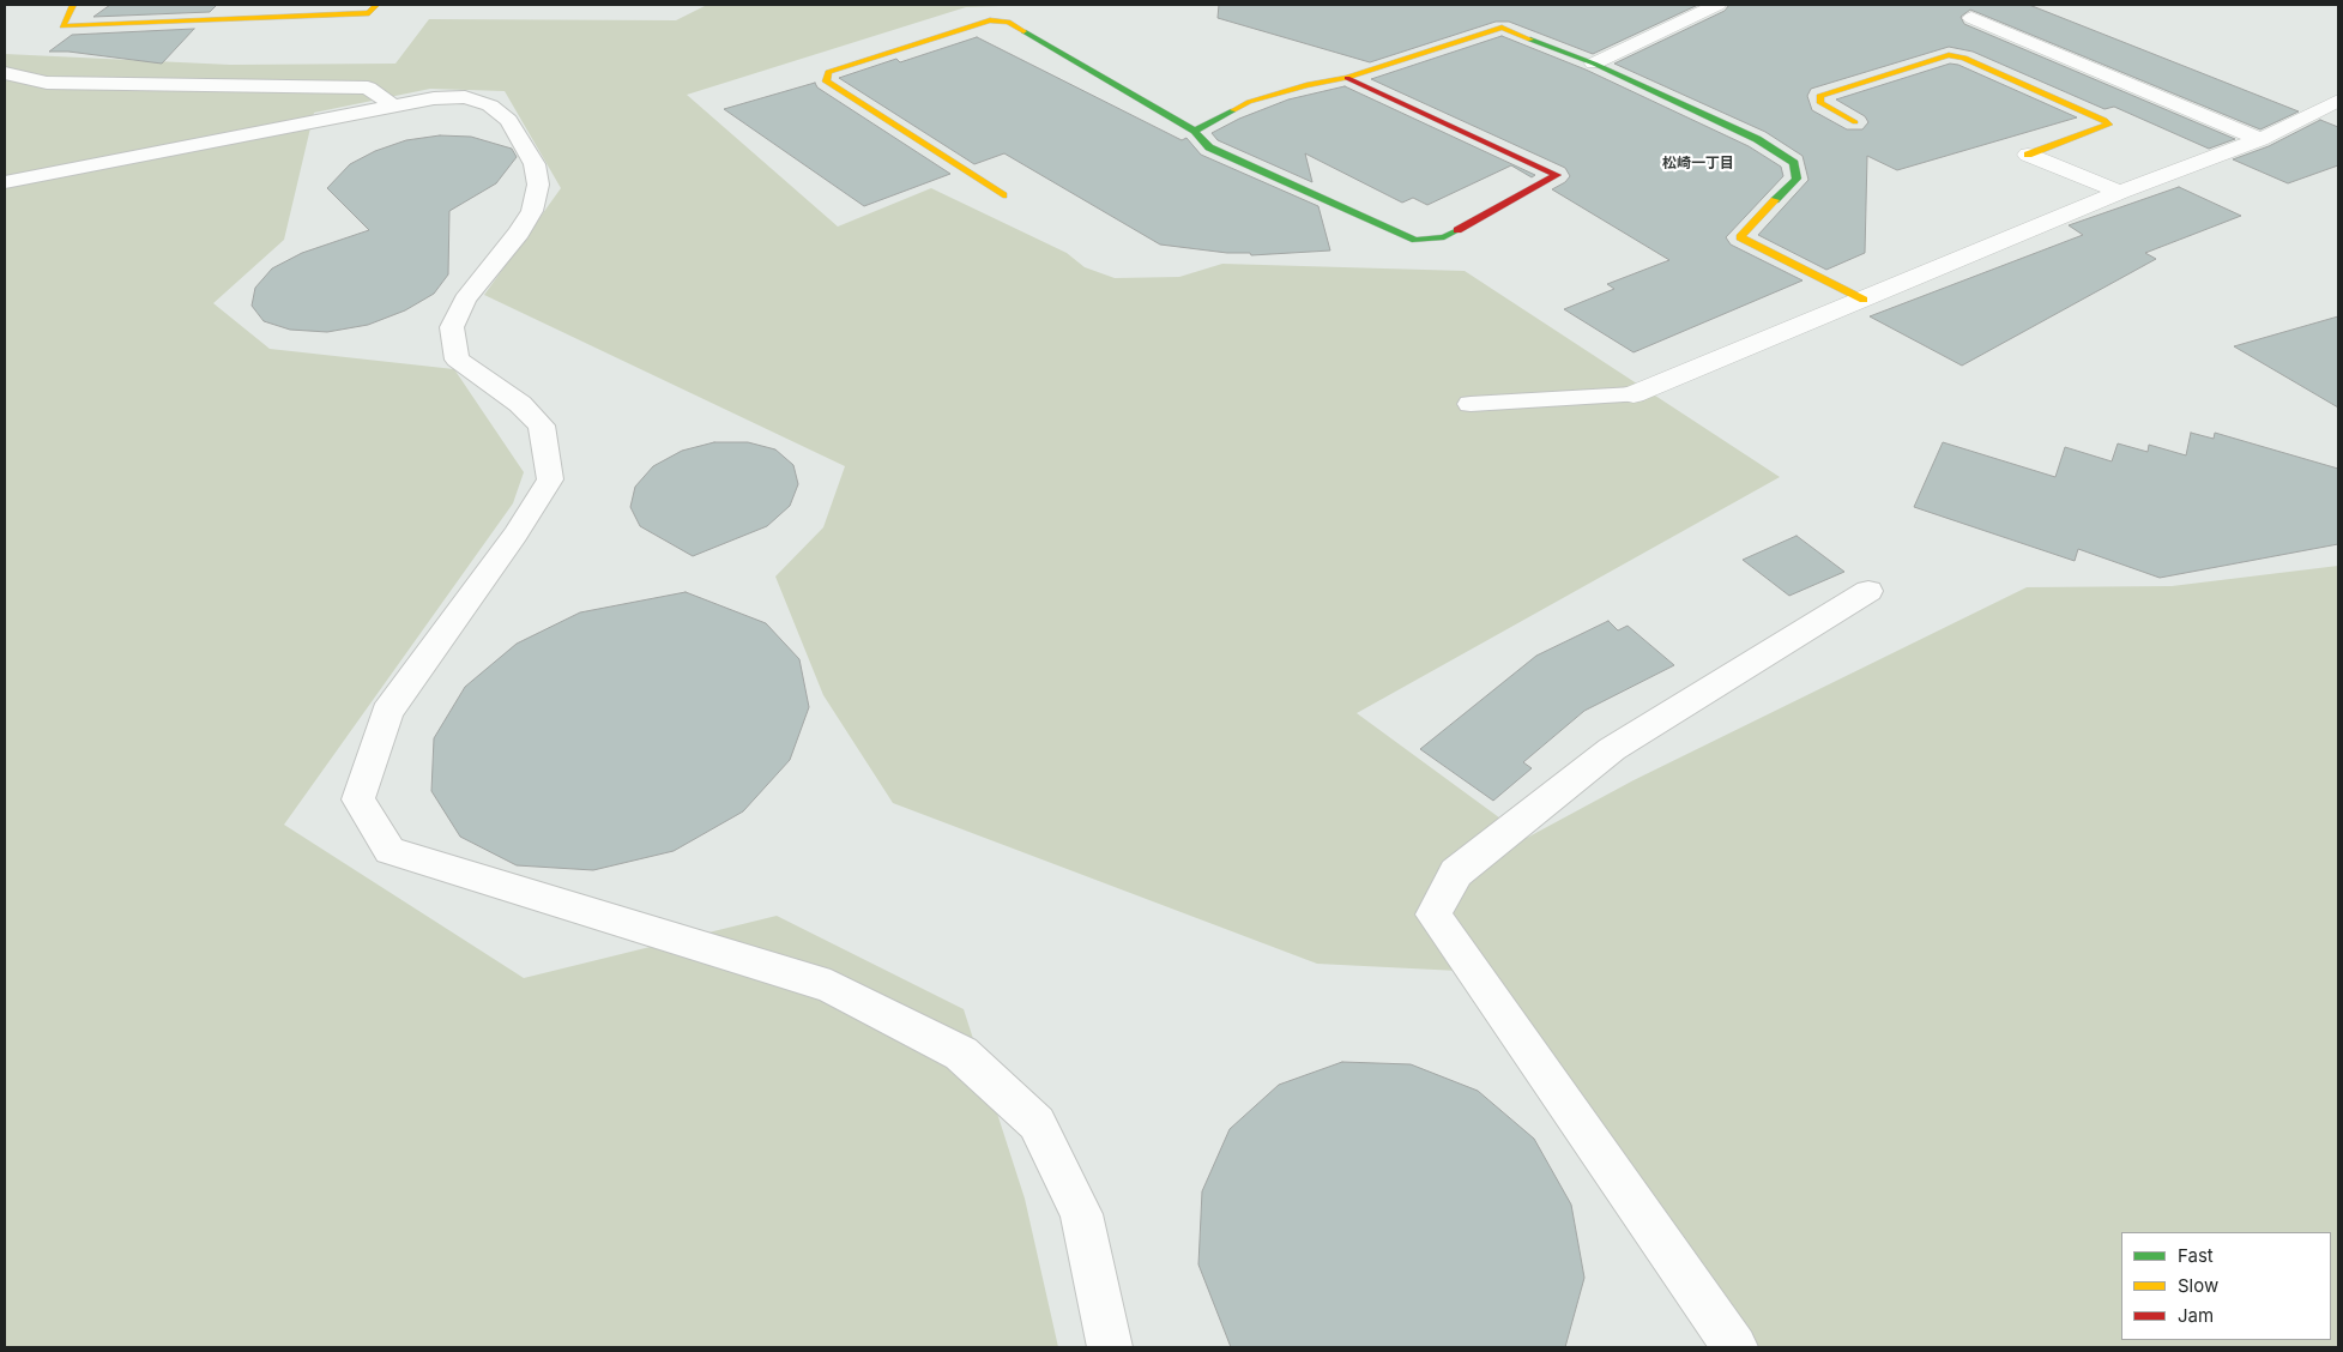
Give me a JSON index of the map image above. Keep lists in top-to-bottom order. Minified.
{"districts":["松崎一丁目"],"legend":["Fast","Slow","Jam"]}
